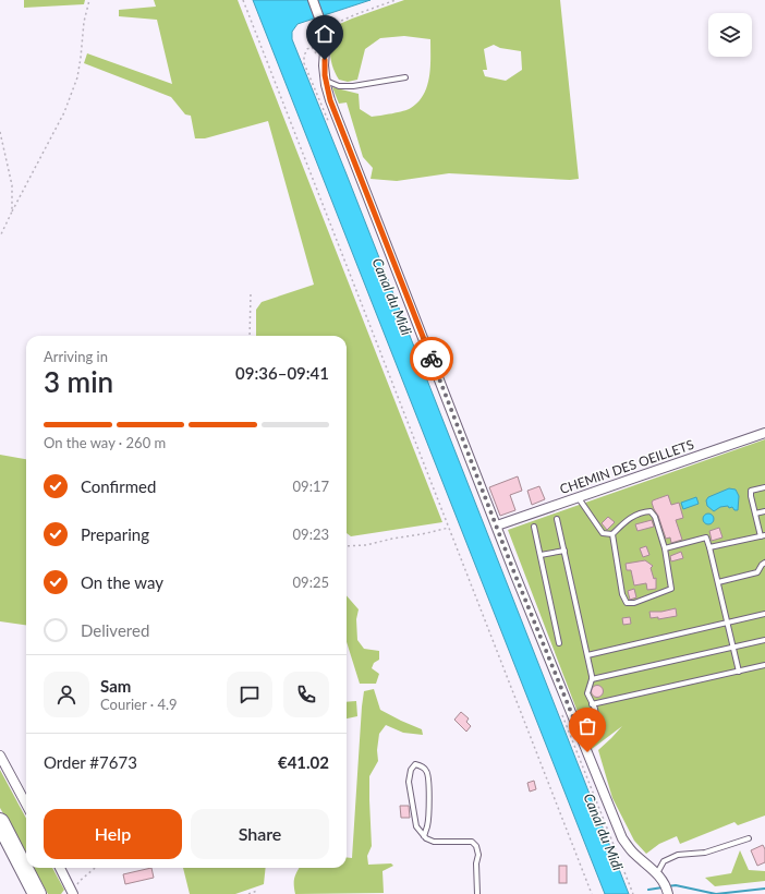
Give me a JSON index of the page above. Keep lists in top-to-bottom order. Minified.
{"streets":{"street":["CHEMIN DES OEILLETS"]},"water":["Canal du Midi"],"page":{"heading":["3 min","Arriving in","09:36–09:41"],"panel":["Sam","Courier · 4.9","Order #7673","€41.02"],"bar":"On the way · 260 m","list":[["Confirmed","09:17"],["Preparing","09:23"],["On the way","09:25"],"Delivered"],"buttons":["Help","Share"]}}
